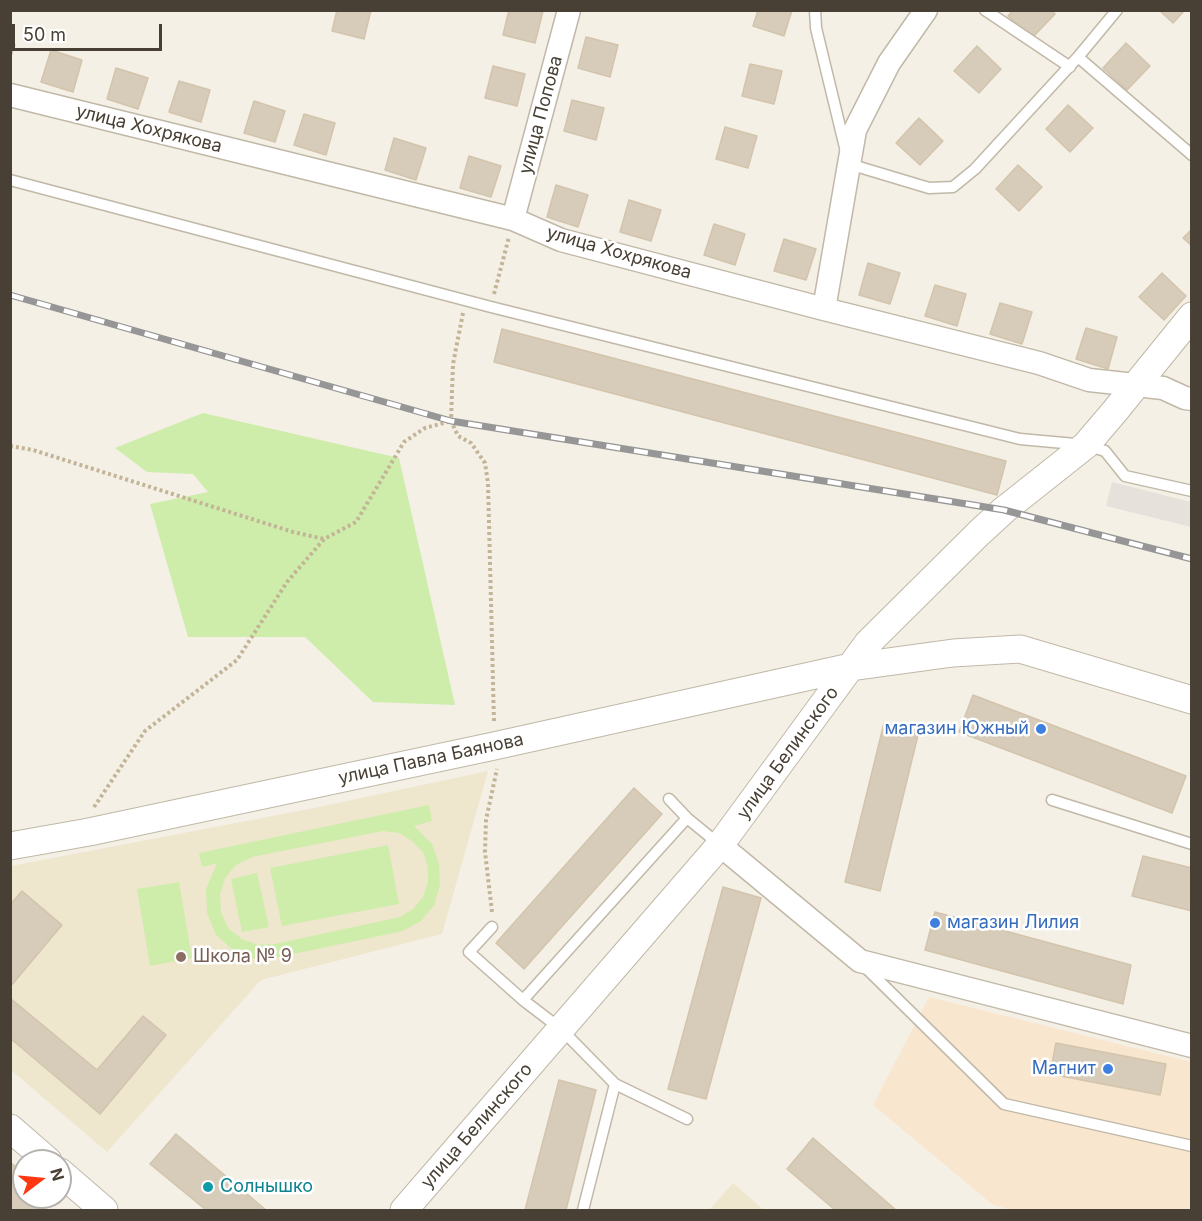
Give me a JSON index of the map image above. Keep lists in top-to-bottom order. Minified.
{"streets":{"street":["улица Попова","улица Хохрякова","улица Белинского","улица Павла Баянова"]},"crossings":[["улица Попова","улица Хохрякова"],["улица Хохрякова","улица Белинского"],["улица Белинского","улица Павла Баянова"]],"places":["магазин Южный","магазин Лилия","Школа № 9","Магнит","Солнышко"],"scale_bar":"50 m","north":"right"}
